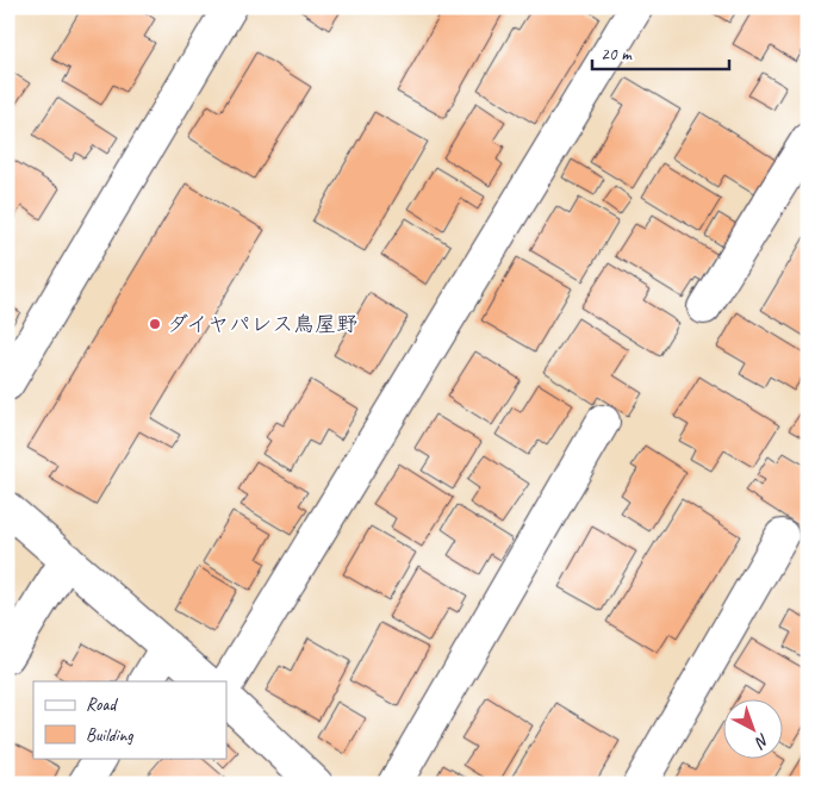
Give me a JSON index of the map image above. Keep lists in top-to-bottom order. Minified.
{"places":["ダイヤパレス鳥屋野"],"legend":["Road","Building"],"scale_bar":"20 m","north":"bottom right"}
